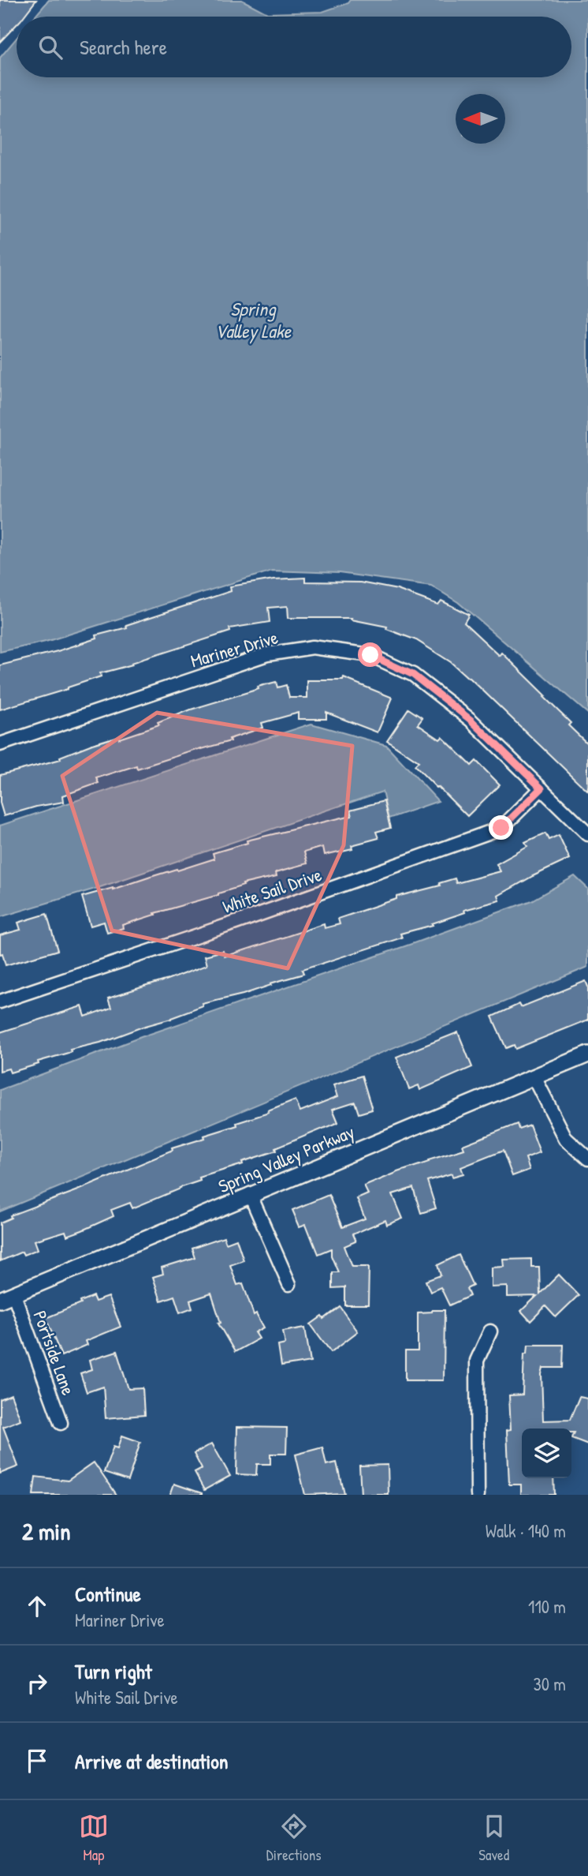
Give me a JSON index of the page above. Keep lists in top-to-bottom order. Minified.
{"streets":{"street":["Mariner Drive","White Sail Drive","Spring Valley Parkway","Portside Lane"]},"crossings":[["Mariner Drive","White Sail Drive"],["Spring Valley Parkway","Portside Lane"]],"water":["Spring Valley Lake"],"north":"left","page":{"search":"Search here","heading":["2 min","Walk · 140 m"],"list":[["Continue","Mariner Drive","110 m"],["Turn right","White Sail Drive","30 m"],"Arrive at destination"],"nav":["Map","Directions","Saved"]}}
